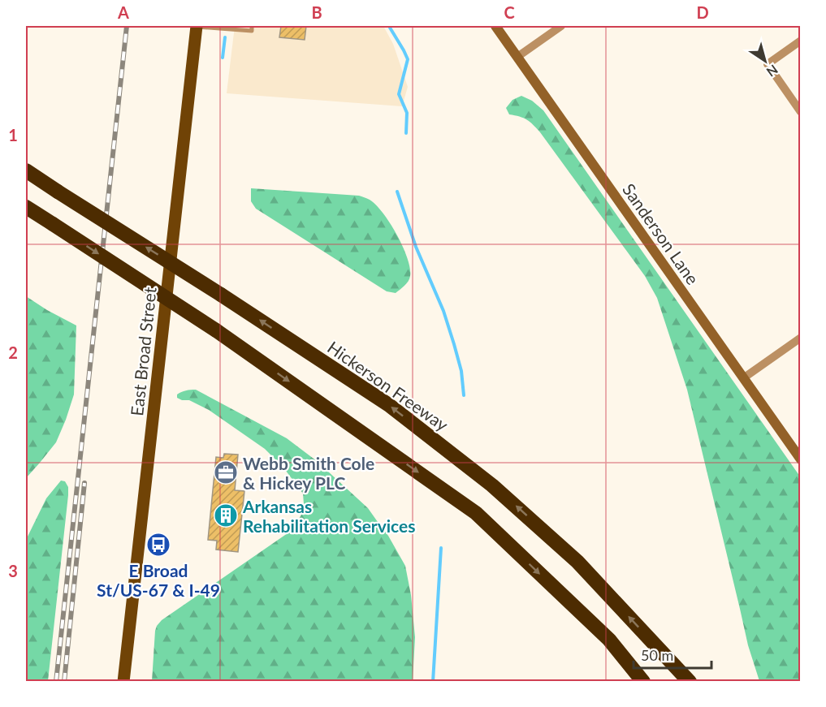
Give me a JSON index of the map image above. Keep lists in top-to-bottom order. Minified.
{"streets":{"highway":["Hickerson Freeway"],"main road":["East Broad Street"],"street":["Sanderson Lane"]},"places":{"office":["Webb Smith Cole & Hickey PLC"],"building":["Arkansas Rehabilitation Services"],"bus stop":["E Broad St/US-67 & I-49"]},"scale_bar":"50 m","north":"bottom right","grid":{"columns":["A","B","C","D"],"rows":["1","2","3"]}}
